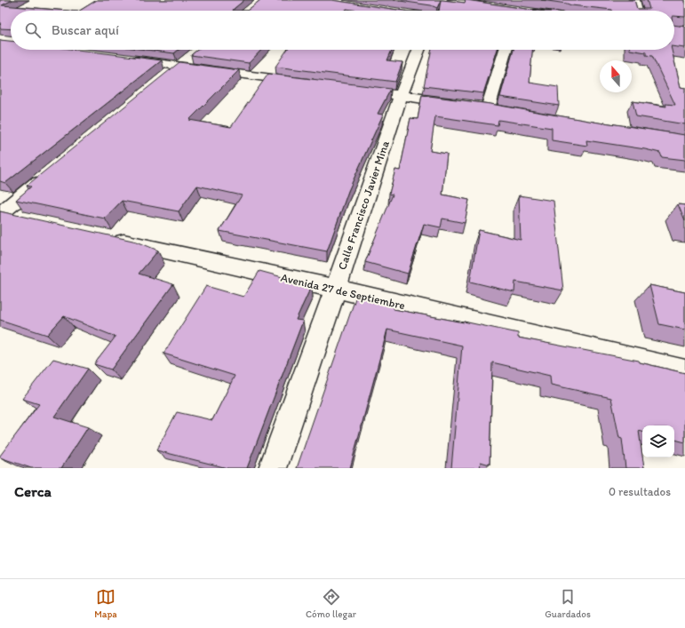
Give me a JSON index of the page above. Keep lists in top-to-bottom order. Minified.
{"streets":{"street":["Calle Francisco Javier Mina","Avenida 27 de Septiembre"]},"crossings":[["Calle Francisco Javier Mina","Avenida 27 de Septiembre"]],"north":"top","page":{"search":"Buscar aquí","heading":["Cerca","0 resultados"],"nav":["Mapa","Cómo llegar","Guardados"]}}
